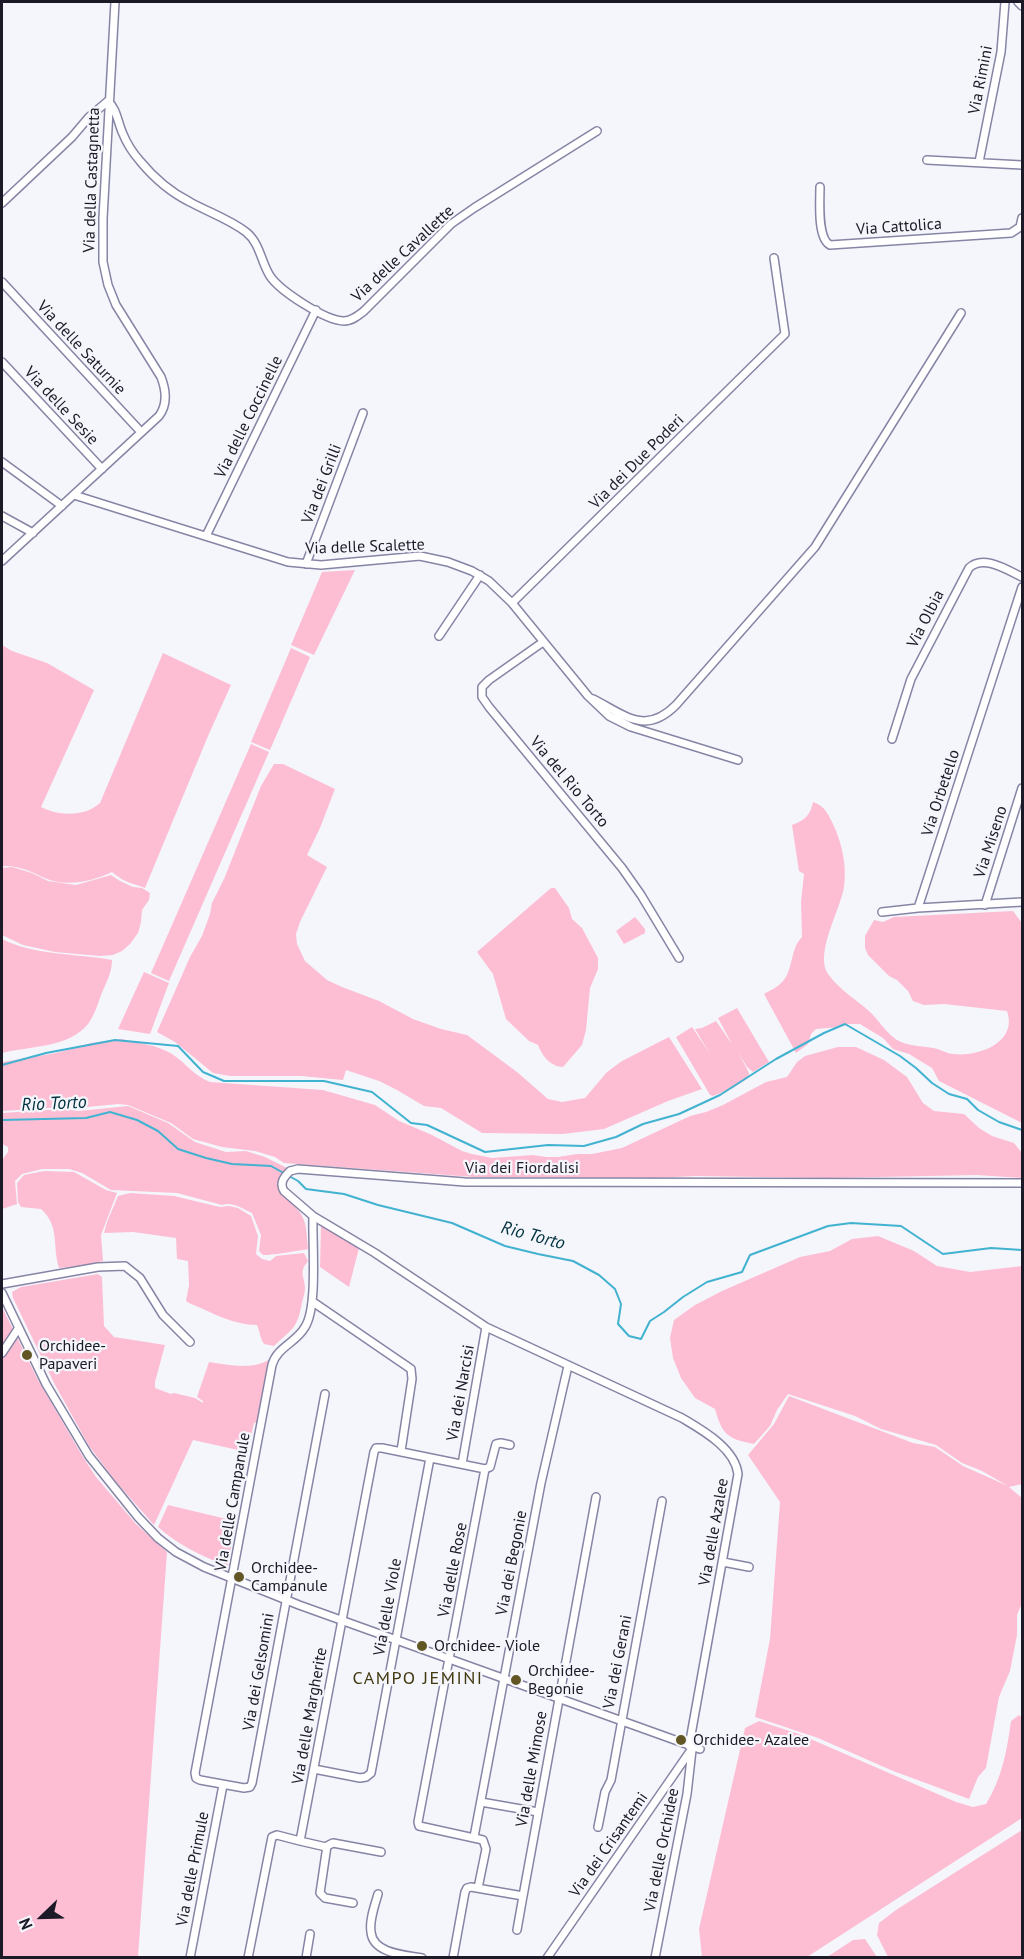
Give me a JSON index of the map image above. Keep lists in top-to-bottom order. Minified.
{"streets":{"street":["Via Rimini","Via della Castagnetta","Via Cattolica","Via delle Cavallette","Via delle Saturnie","Via delle Sesie","Via delle Coccinelle","Via dei Due Poderi","Via dei Grilli","Via delle Scalette","Via Olbia","Via del Rio Torto","Via Orbetello","Via Miseno","Via dei Fiordalisi","Via dei Narcisi","Via delle Campanule","Via delle Azalee","Via dei Begonie","Via delle Rose","Via delle Viole","Via dei Gerani","Via dei Gelsomini","Via delle Margherite","Via delle Mimose","Via dei Crisantemi","Via delle Orchidee","Via delle Primule"]},"crossings":[["Via della Castagnetta","Via delle Cavallette"],["Via della Castagnetta","Via delle Saturnie"],["Via della Castagnetta","Via delle Sesie"],["Via della Castagnetta","Via delle Scalette"],["Via delle Cavallette","Via delle Coccinelle"],["Via delle Coccinelle","Via delle Scalette"],["Via dei Due Poderi","Via delle Scalette"],["Via dei Grilli","Via delle Scalette"],["Via delle Scalette","Via del Rio Torto"],["Via dei Fiordalisi","Via dei Narcisi"],["Via dei Fiordalisi","Via delle Campanule"],["Via dei Fiordalisi","Via delle Azalee"],["Via dei Narcisi","Via delle Azalee"],["Via delle Campanule","Via dei Gelsomini"],["Via delle Campanule","Via delle Primule"],["Via delle Azalee","Via dei Begonie"],["Via delle Azalee","Via dei Crisantemi"],["Via delle Azalee","Via delle Orchidee"],["Via dei Begonie","Via delle Rose"],["Via delle Viole","Via delle Margherite"],["Via dei Gelsomini","Via delle Primule"],["Via dei Crisantemi","Via delle Orchidee"]],"districts":["CAMPO JEMINI"],"water":["Rio Torto"],"places":["Orchidee- Papaveri","Orchidee- Campanule","Orchidee- Viole","Orchidee- Begonie","Orchidee- Azalee"],"north":"bottom left"}
